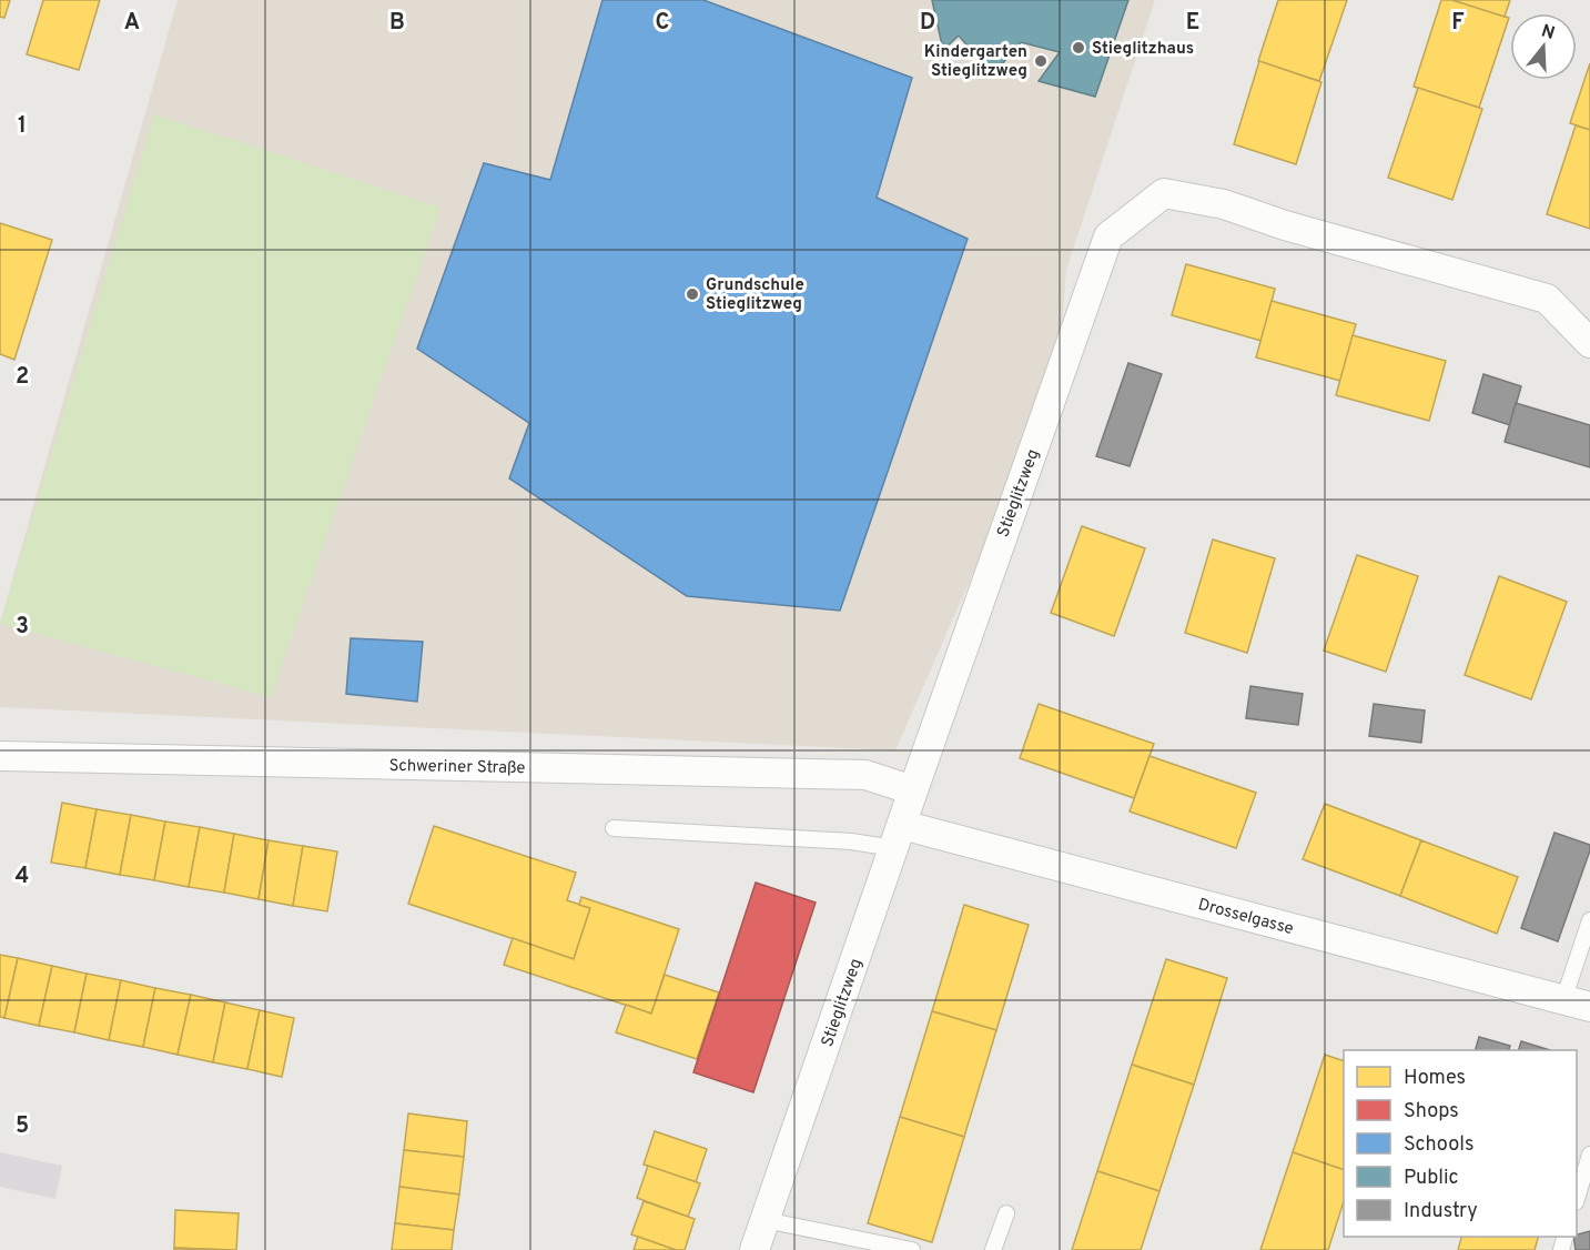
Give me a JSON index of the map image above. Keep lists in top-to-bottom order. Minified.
{"streets":{"street":["Stieglitzweg","Schweriner Straße","Drosselgasse"]},"crossings":[["Stieglitzweg","Schweriner Straße"],["Stieglitzweg","Drosselgasse"]],"places":["Stieglitzhaus","Kindergarten Stieglitzweg","Grundschule Stieglitzweg"],"legend":["Homes","Shops","Schools","Public","Industry"],"north":"top","grid":{"columns":["A","B","C","D","E","F"],"rows":["1","2","3","4","5"]}}
